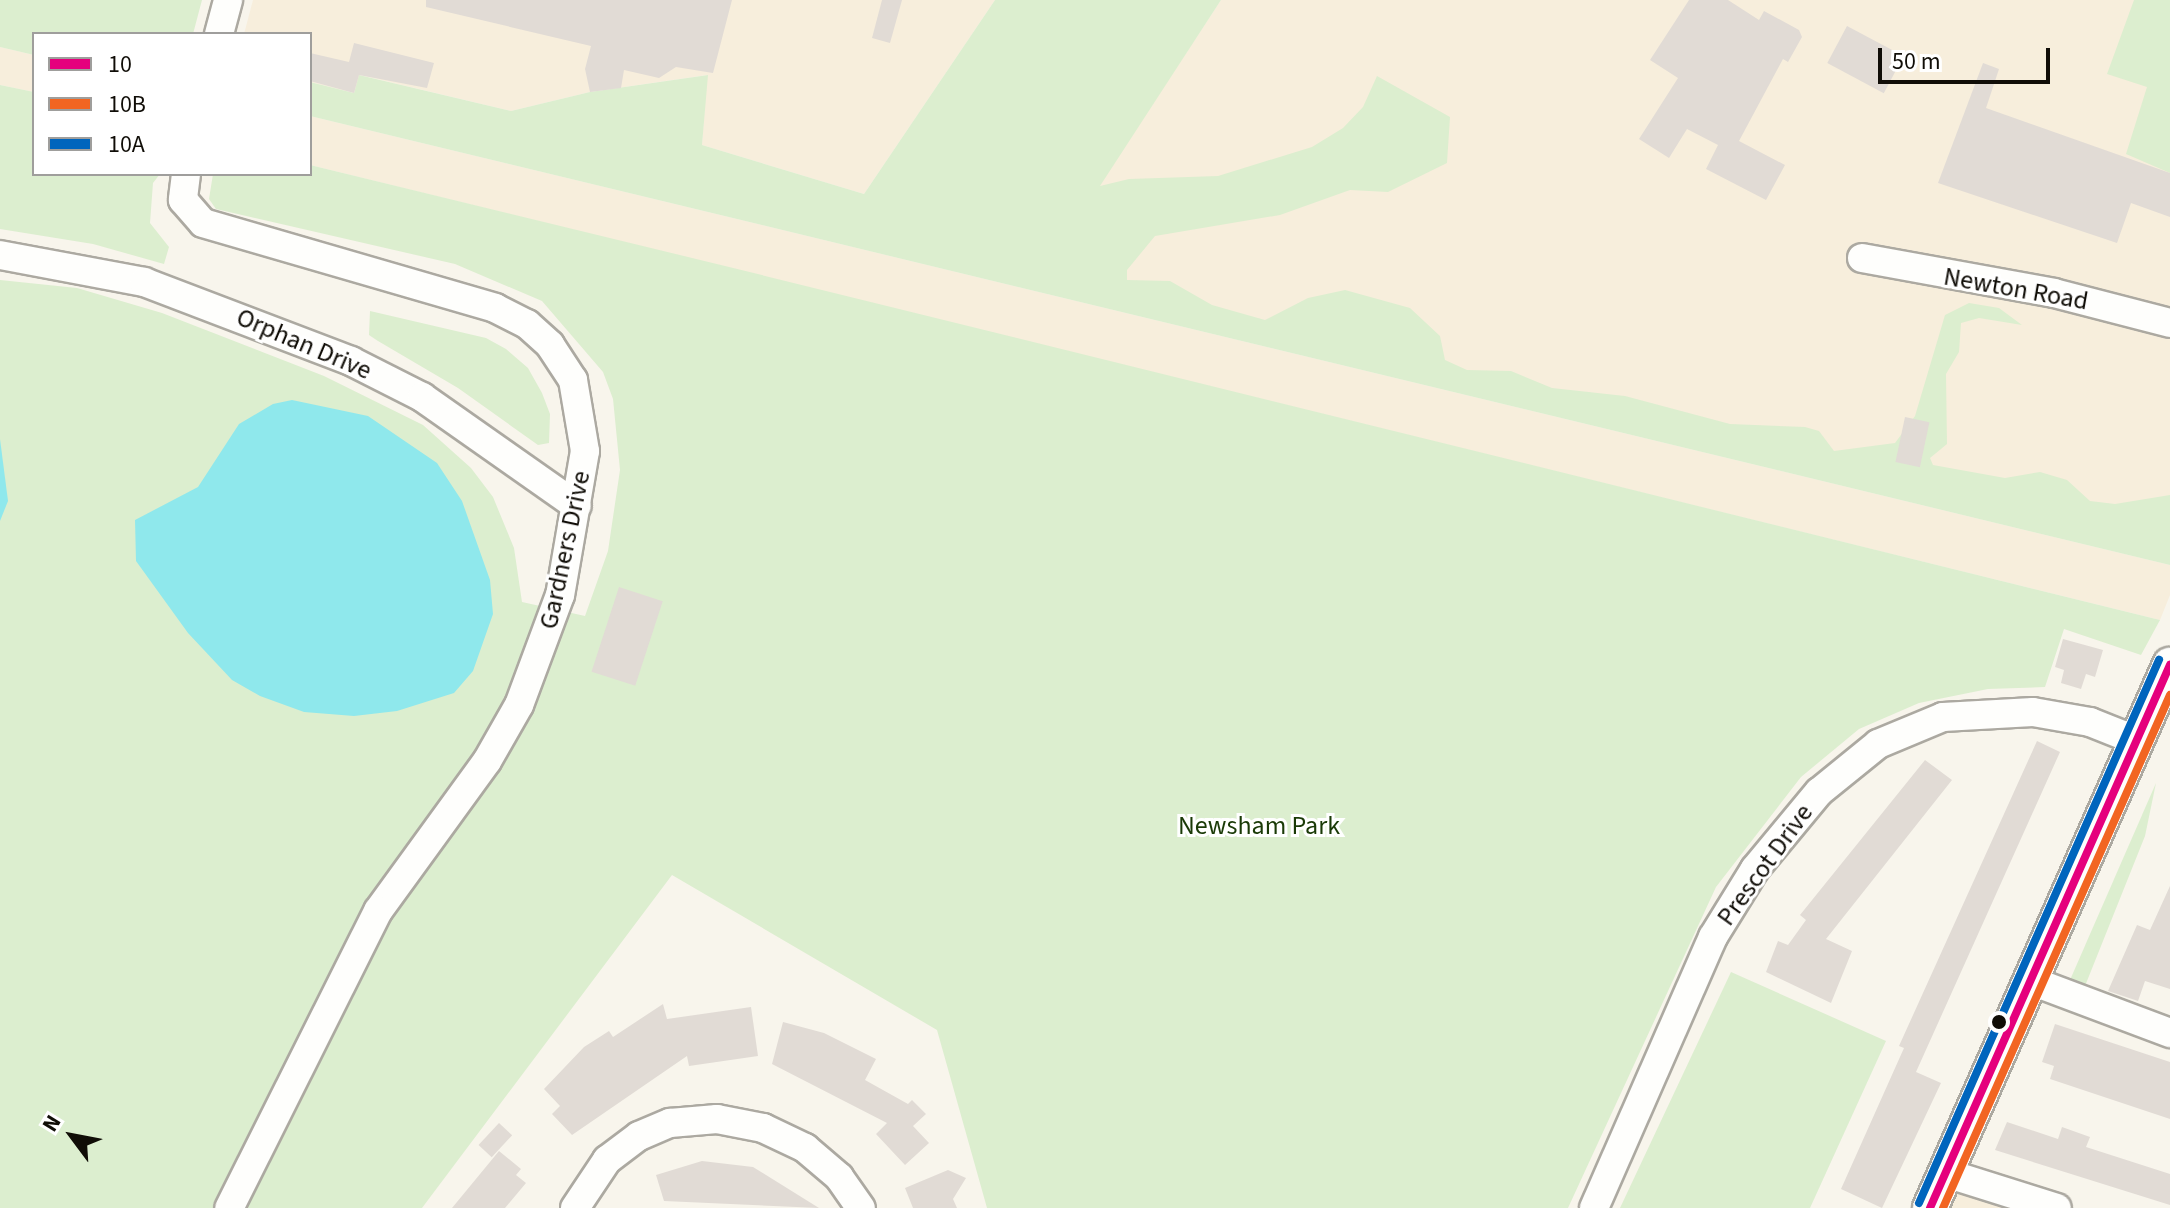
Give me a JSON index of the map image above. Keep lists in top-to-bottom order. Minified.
{"streets":{"street":["Newton Road","Orphan Drive","Gardners Drive","Prescot Drive"]},"crossings":[["Orphan Drive","Gardners Drive"]],"parks":["Newsham Park"],"lines":["transit line 10A","transit line 10","transit line 10B"],"legend":["10","10B","10A"],"scale_bar":"50 m","north":"top left"}
